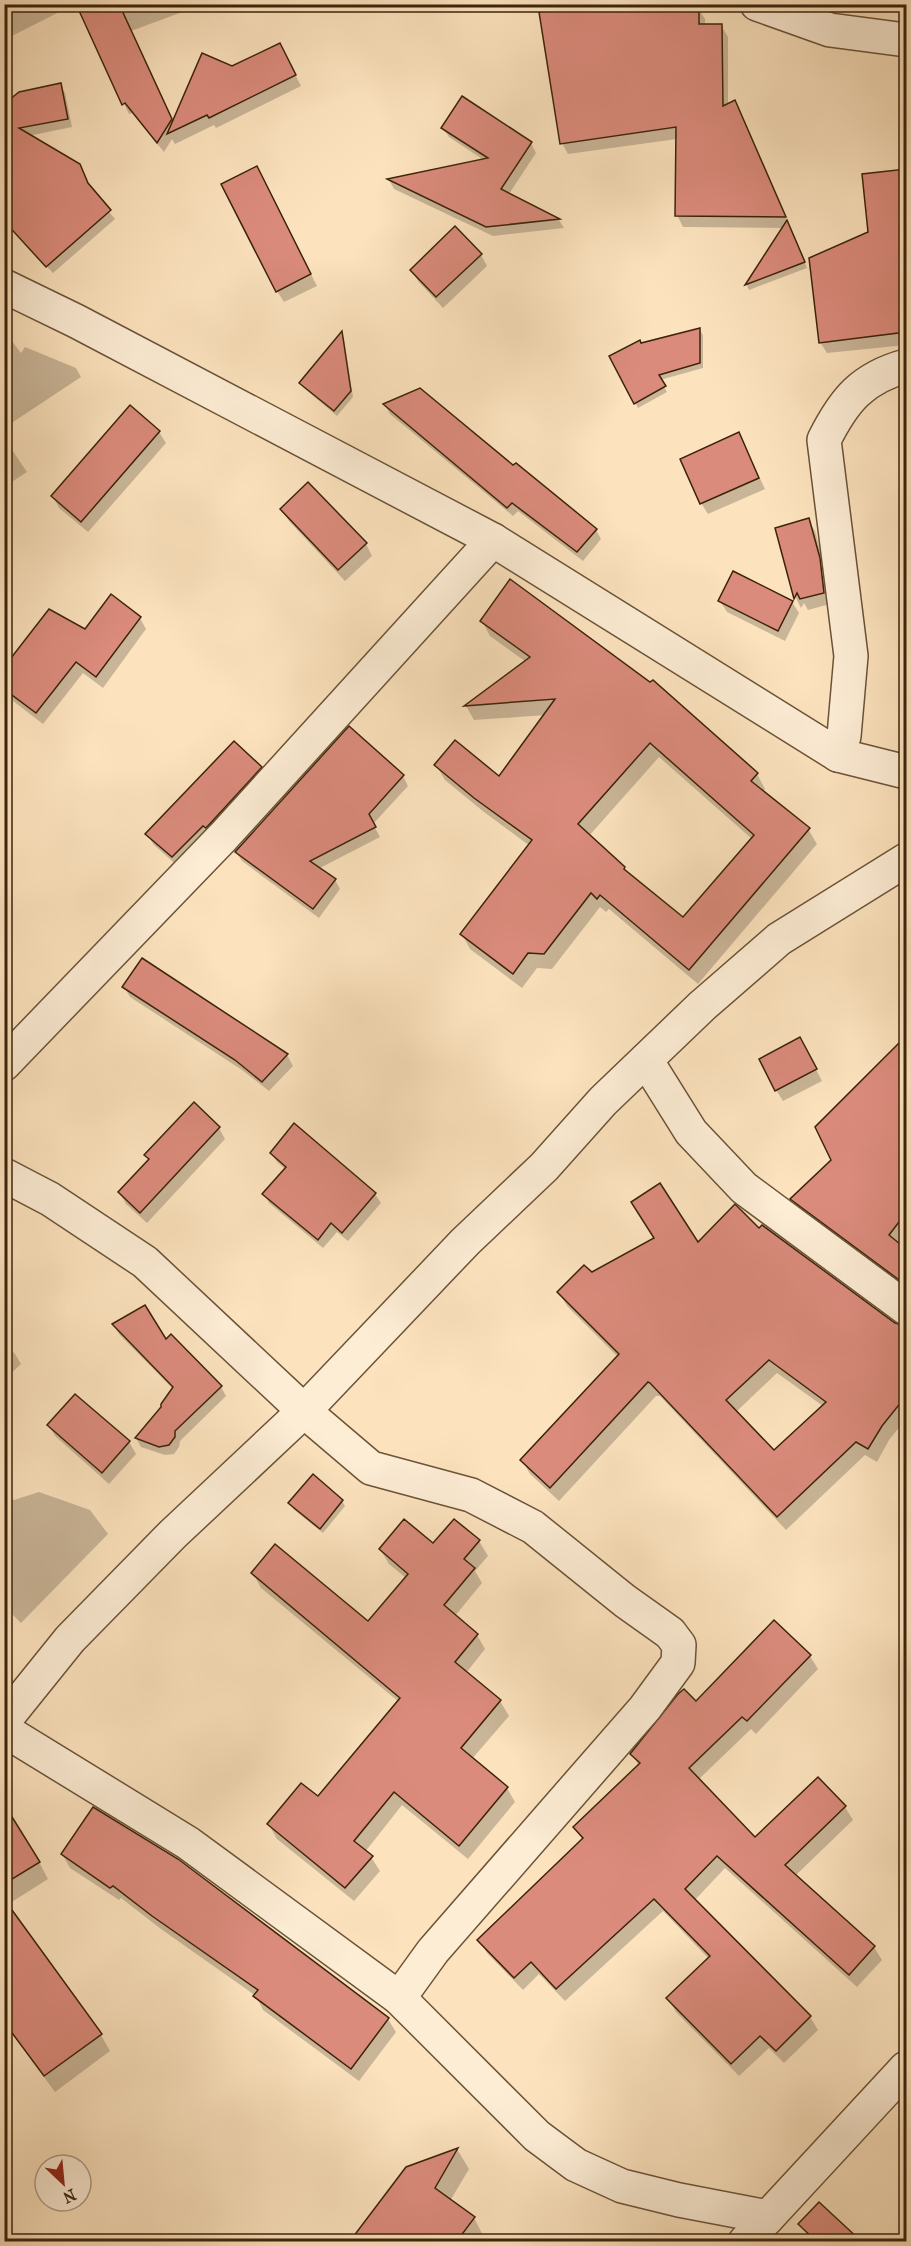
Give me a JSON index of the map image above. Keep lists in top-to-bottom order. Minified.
{"north":"bottom right"}
